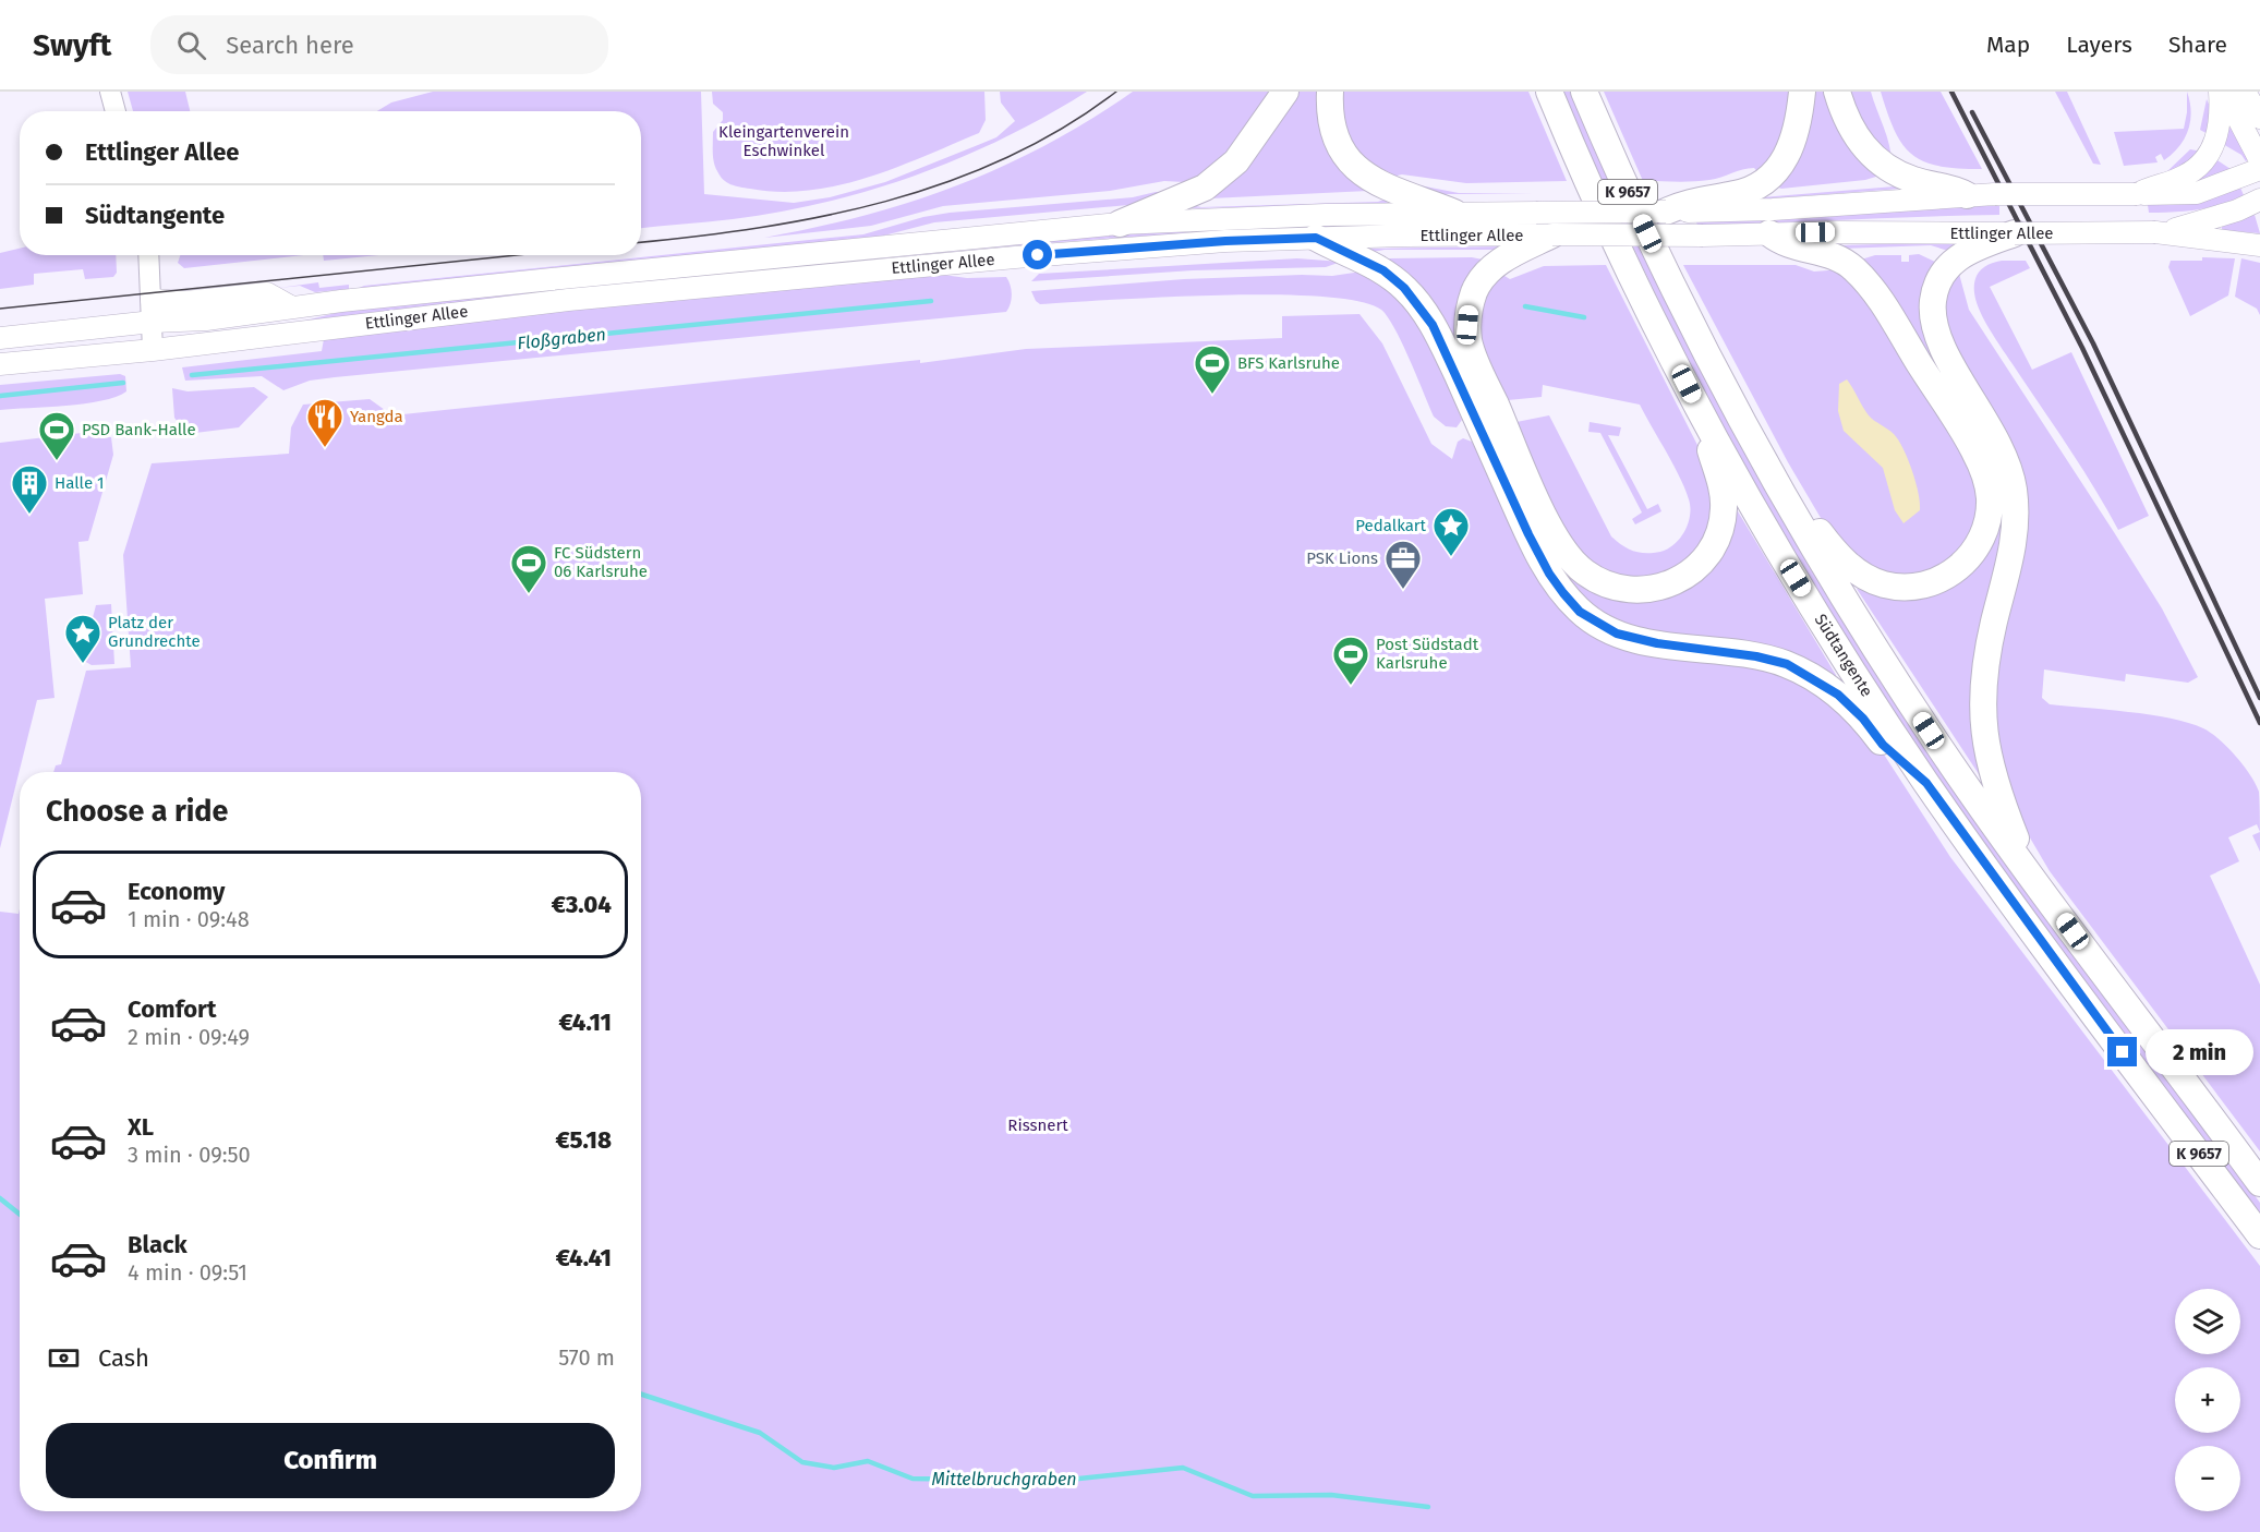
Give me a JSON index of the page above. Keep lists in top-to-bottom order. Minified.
{"streets":{"highway":["K 9657","Südtangente"],"main road":["Ettlinger Allee"]},"water":["Floßgraben","Mittelbruchgraben"],"parks":["Kleingartenverein Eschwinkel","Rissnert"],"places":{"sports":["BFS Karlsruhe","PSD Bank-Halle","FC Südstern 06 Karlsruhe","Post Südstadt Karlsruhe"],"restaurant":["Yangda"],"building":["Halle 1"],"place":["Pedalkart","Platz der Grundrechte"],"office":["PSK Lions"]},"page":{"header":"Swyft","search":"Search here","nav":["Map","Layers","Share"],"banner":["Ettlinger Allee","Südtangente"],"heading":"Choose a ride","list":[{"name":"Economy","note":"1 min · 09:48","value":"€3.04"},{"name":"Comfort","note":"2 min · 09:49","value":"€4.11"},{"name":"XL","note":"3 min · 09:50","value":"€5.18"},{"name":"Black","note":"4 min · 09:51","value":"€4.41"}],"bubble":"2 min","map_buttons":["+","−"],"pay":["Cash","570 m"],"buttons":"Confirm"}}
